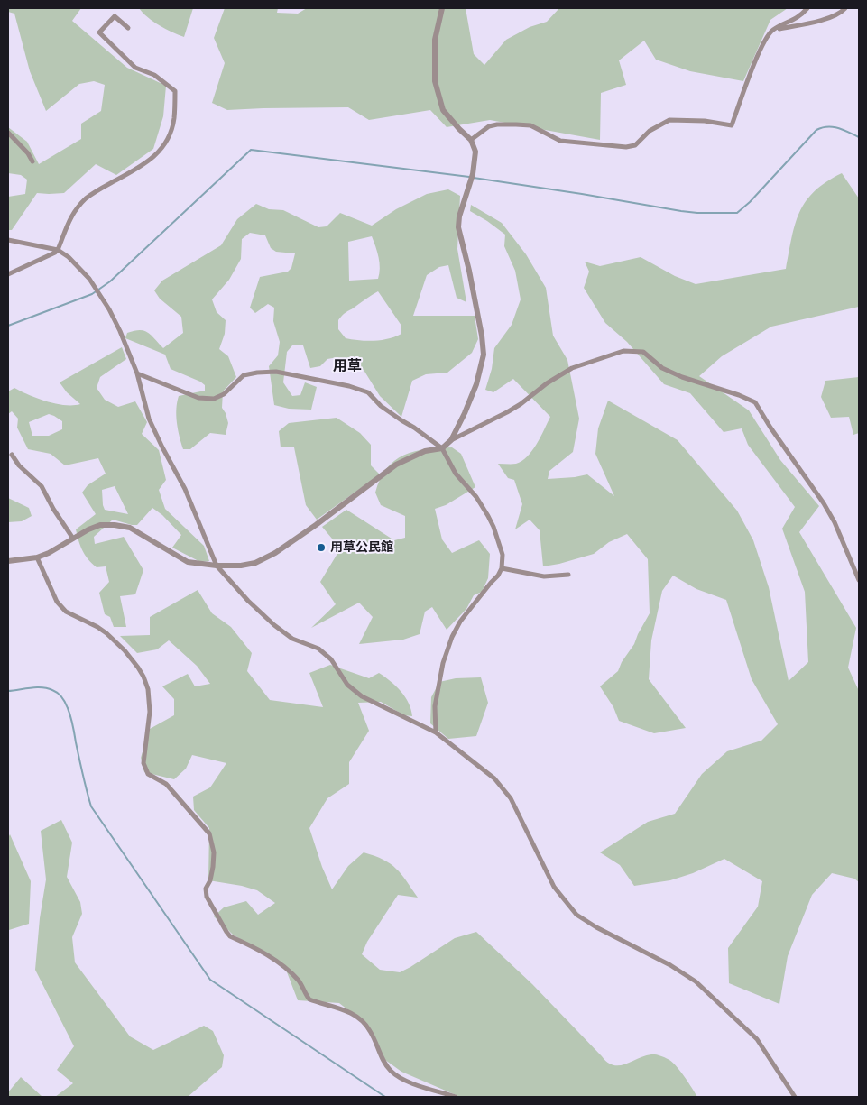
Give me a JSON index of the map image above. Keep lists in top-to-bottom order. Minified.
{"districts":["用草"],"places":["用草公民館"]}
